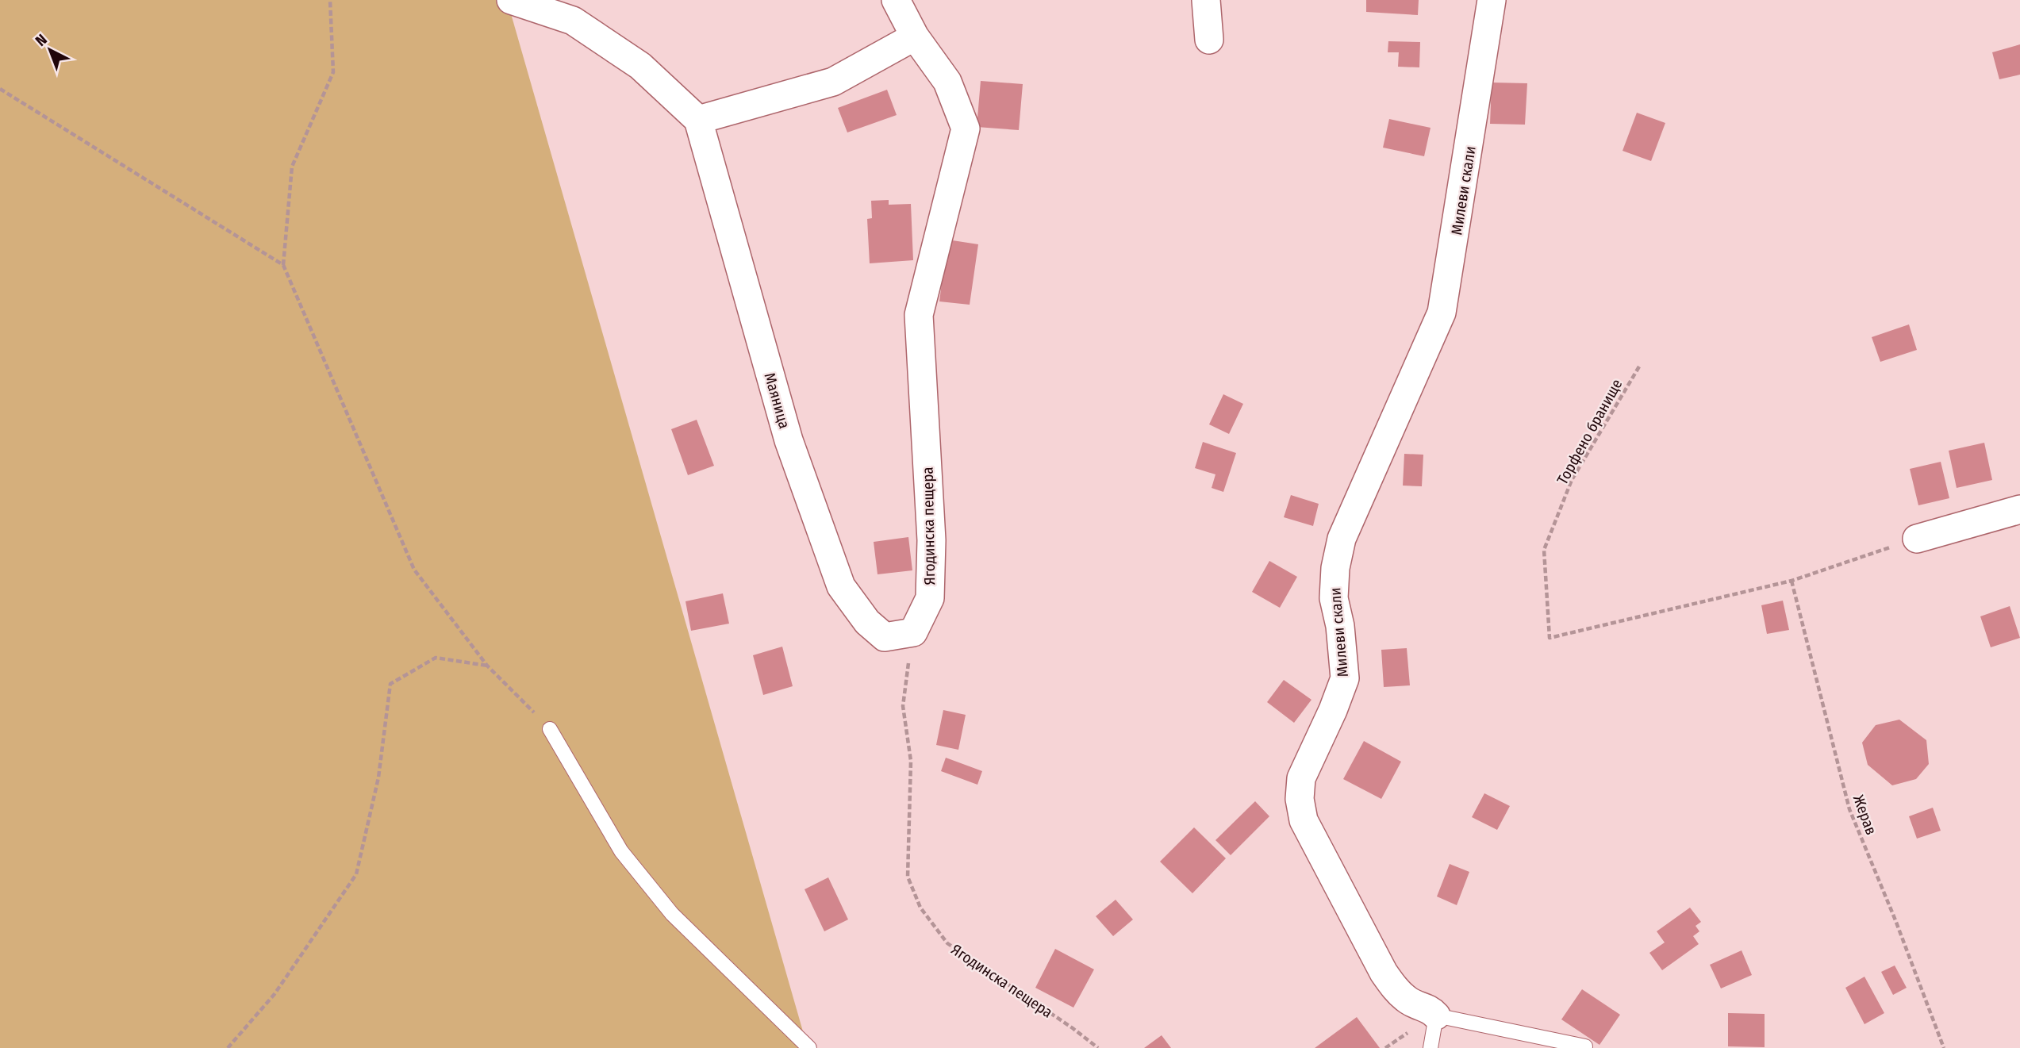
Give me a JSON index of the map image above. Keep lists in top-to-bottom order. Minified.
{"streets":{"street":["Милеви скали","Маяница","Ягодинска пещера"],"path":["Торфено бранище","Жерав"]},"crossings":[["Маяница","Ягодинска пещера"],["Торфено бранище","Жерав"]],"north":"top left"}
